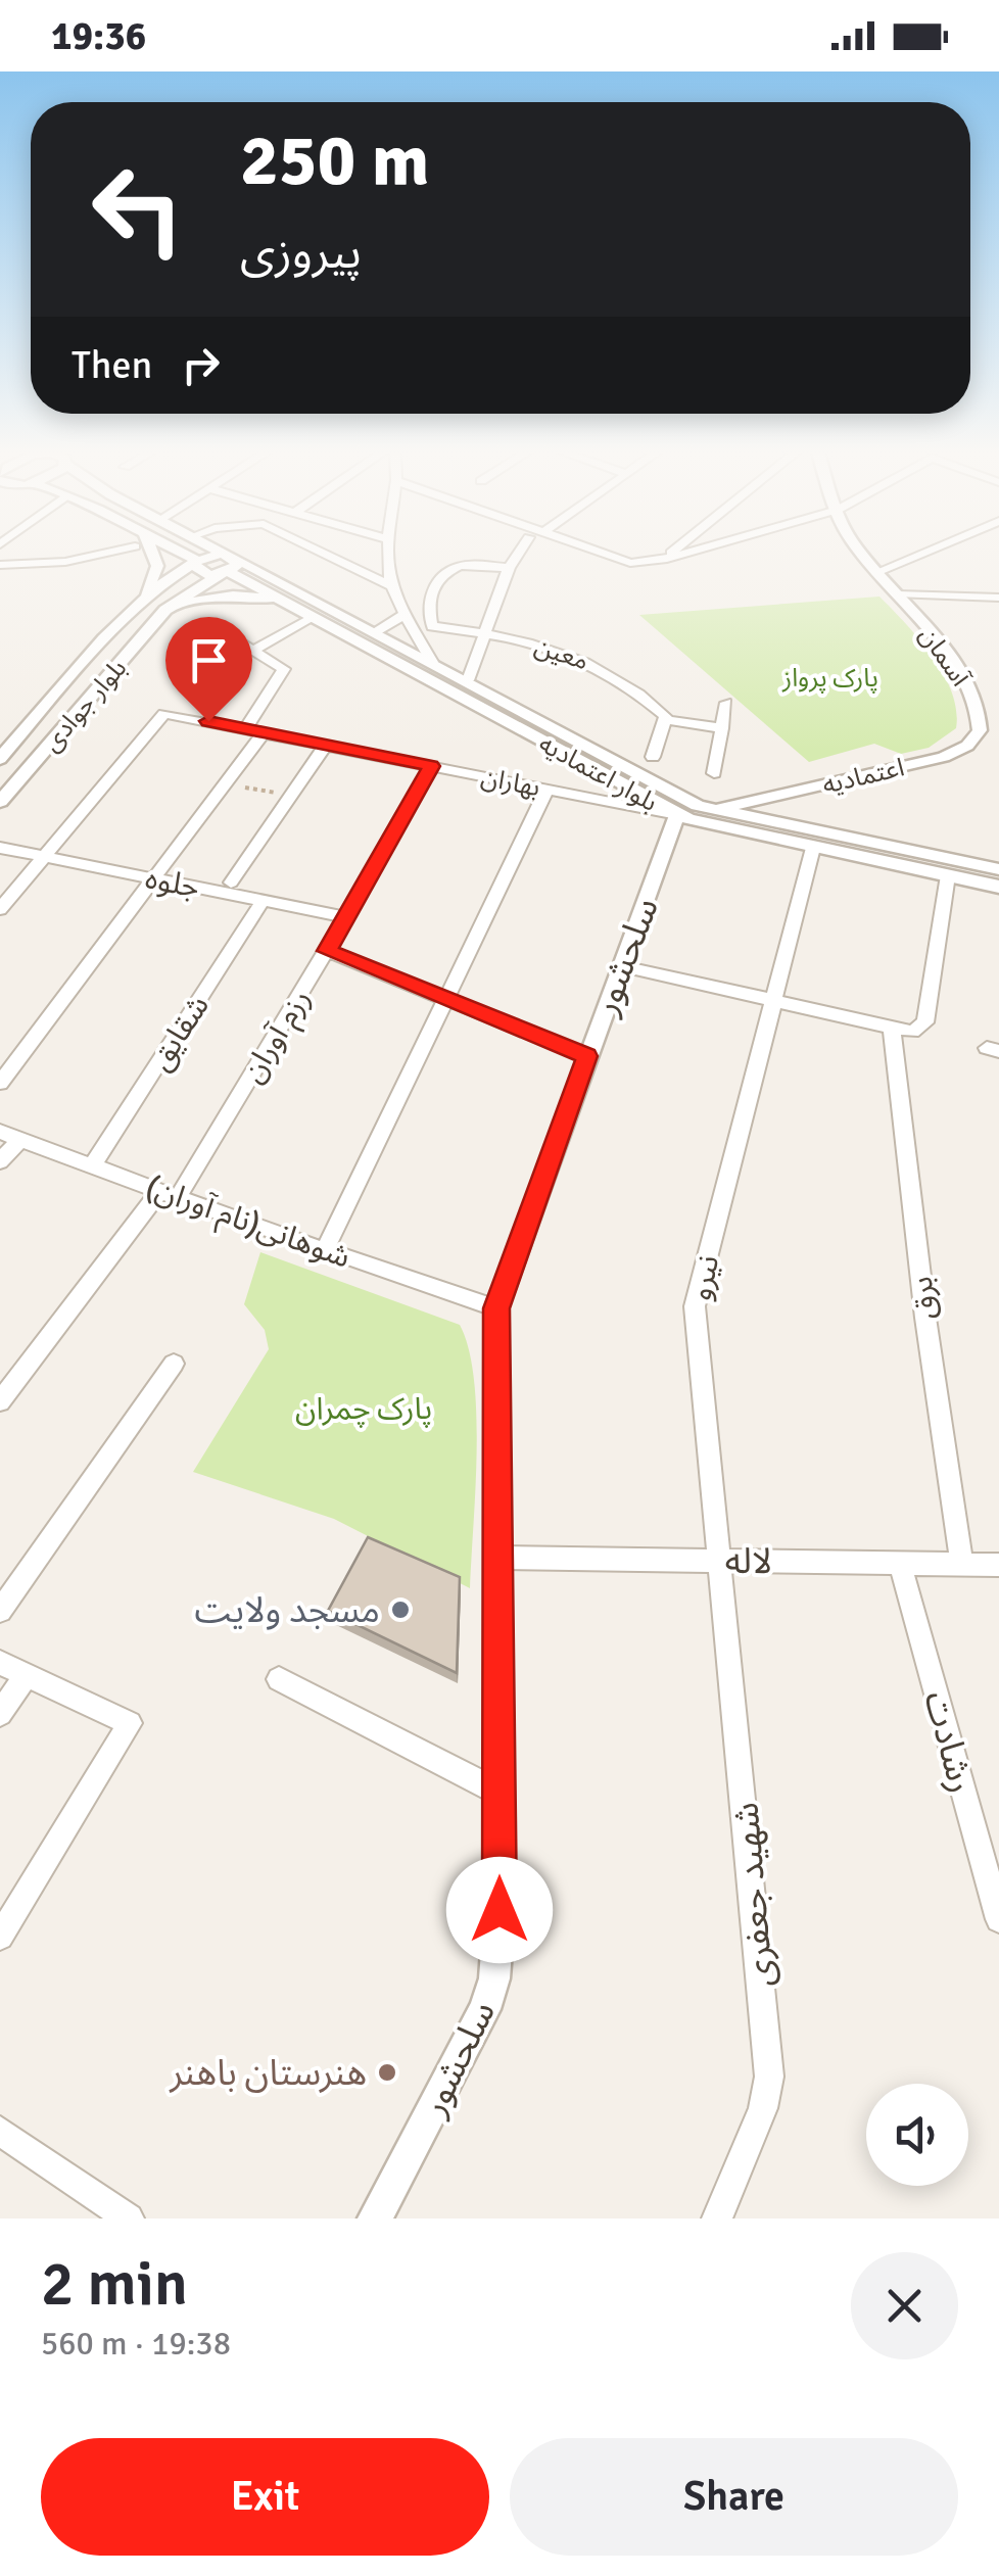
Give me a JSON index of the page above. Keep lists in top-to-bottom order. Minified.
{"streets":{"street":["معین","آسمان","بلوار جوادی","بلوار اعتمادیه","اعتمادیه","بهاران","جلوه","سلحشور","شقایق","رزم آوران","شوهانی(نام آوران)","نیرو","برق","لاله","رشادت","شهید جعفری"]},"crossings":[["آسمان","اعتمادیه"],["بلوار جوادی","بلوار اعتمادیه"],["بلوار اعتمادیه","اعتمادیه"],["بلوار اعتمادیه","بهاران"],["بلوار اعتمادیه","سلحشور"],["بلوار اعتمادیه","نیرو"],["بهاران","جلوه"],["بهاران","سلحشور"],["بهاران","رزم آوران"],["جلوه","شقایق"],["جلوه","رزم آوران"],["سلحشور","شوهانی(نام آوران)"],["سلحشور","لاله"],["شقایق","شوهانی(نام آوران)"],["رزم آوران","شوهانی(نام آوران)"],["نیرو","لاله"],["نیرو","شهید جعفری"],["برق","لاله"],["لاله","رشادت"],["لاله","شهید جعفری"]],"parks":["پارک پرواز","پارک چمران"],"places":["مسجد ولایت","هنرستان باهنر"],"page":{"status":"19:36","turn":["250 m","پیروزی"],"then":"Then","heading":["2 min","560 m · 19:38"],"buttons":["Exit","Share"]}}
